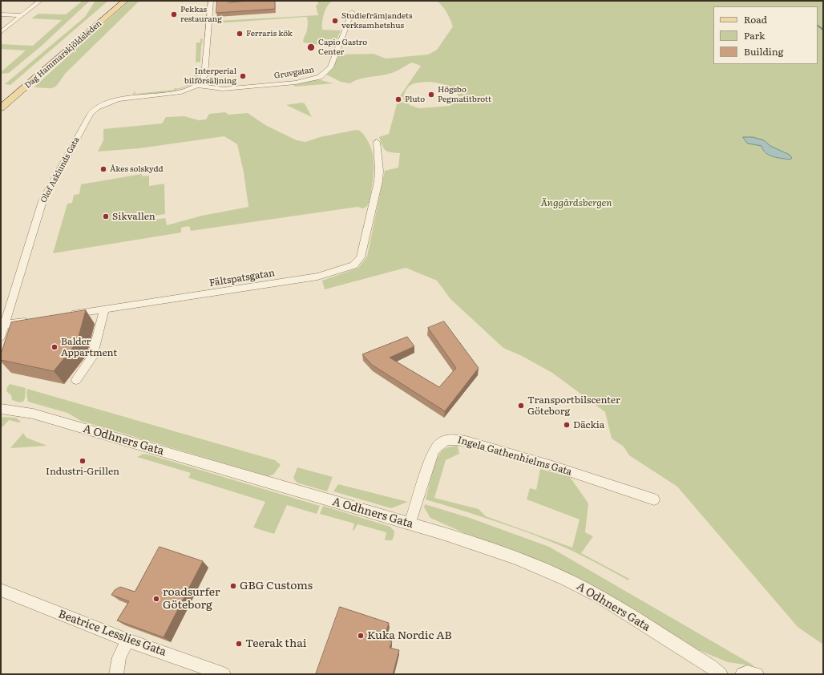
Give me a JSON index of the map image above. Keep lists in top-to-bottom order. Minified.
{"streets":{"main road":["Dag Hammarskjöldsleden"],"street":["Gruvgatan","Olof Asklunds Gata","Fältspatsgatan","A Odhners Gata","Ingela Gathenhielms Gata","Beatrice Lesslies Gata"]},"crossings":[["Gruvgatan","Olof Asklunds Gata"],["A Odhners Gata","Ingela Gathenhielms Gata"]],"parks":["Änggårdsbergen"],"places":["Pekkas restaurang","Studiefrämjandets verksamhetshus","Ferraris kök","Capio Gastro Center","Interperial bilförsäljning","Högsbo Pegmatitbrott","Pluto","Åkes solskydd","Sikvallen","Balder Appartment","Transportbilscenter Göteborg","Däckia","Industri-Grillen","GBG Customs","roadsurfer Göteborg","Kuka Nordic AB","Teerak thai"],"legend":["Road","Park","Building"]}
